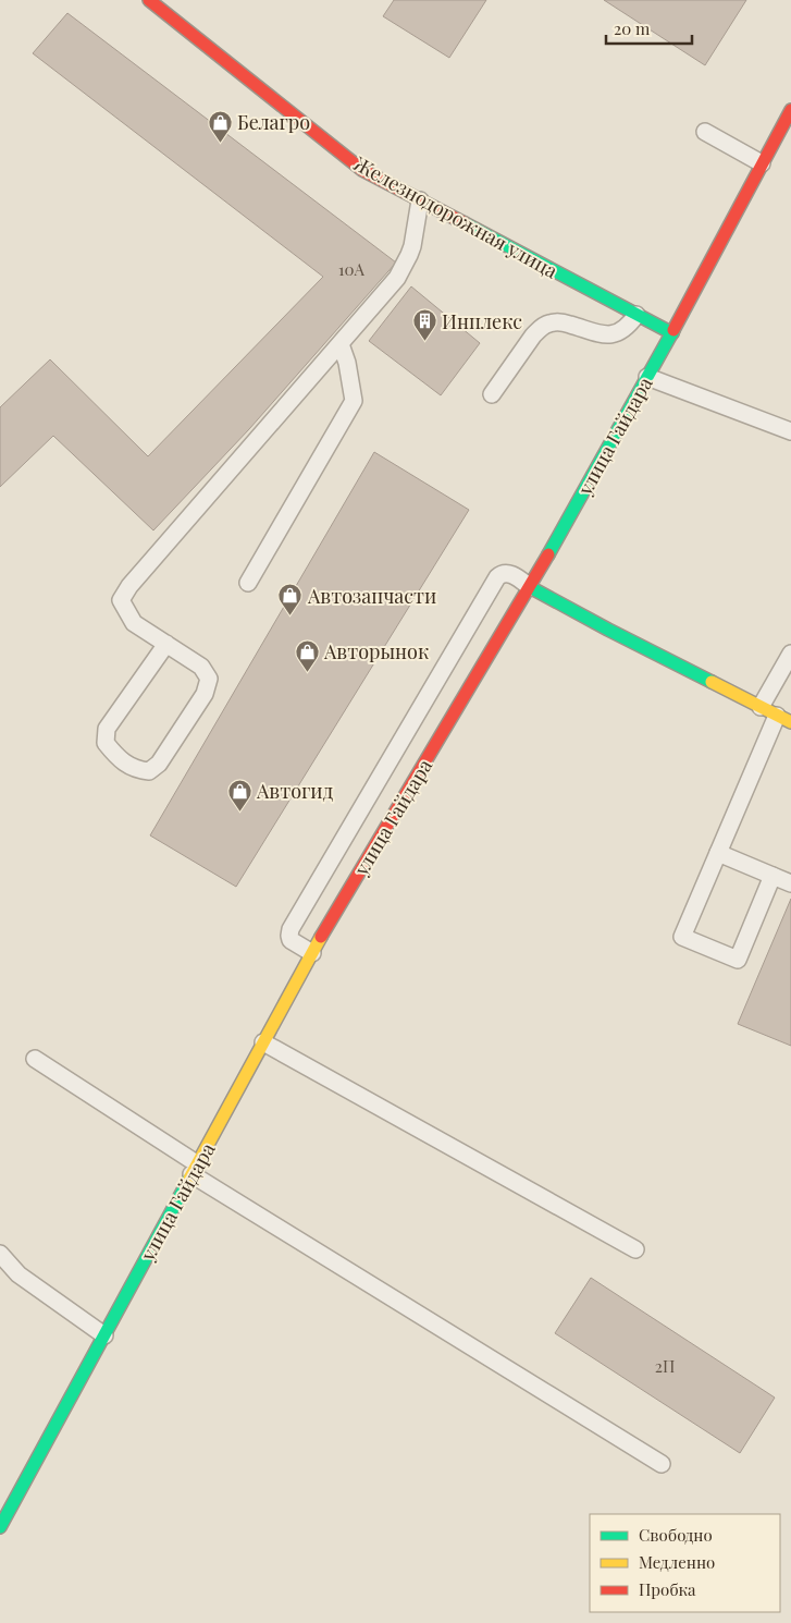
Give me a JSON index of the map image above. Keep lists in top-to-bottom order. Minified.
{"streets":{"main road":["Железнодорожная улица","улица Гайдара"]},"crossings":[["Железнодорожная улица","улица Гайдара"]],"places":{"shop":["Белагро","Автозапчасти","Авторынок","Автогид"],"building":["Инплекс"]},"house_numbers":["10А","2П"],"legend":["Свободно","Медленно","Пробка"],"scale_bar":"20 m"}
